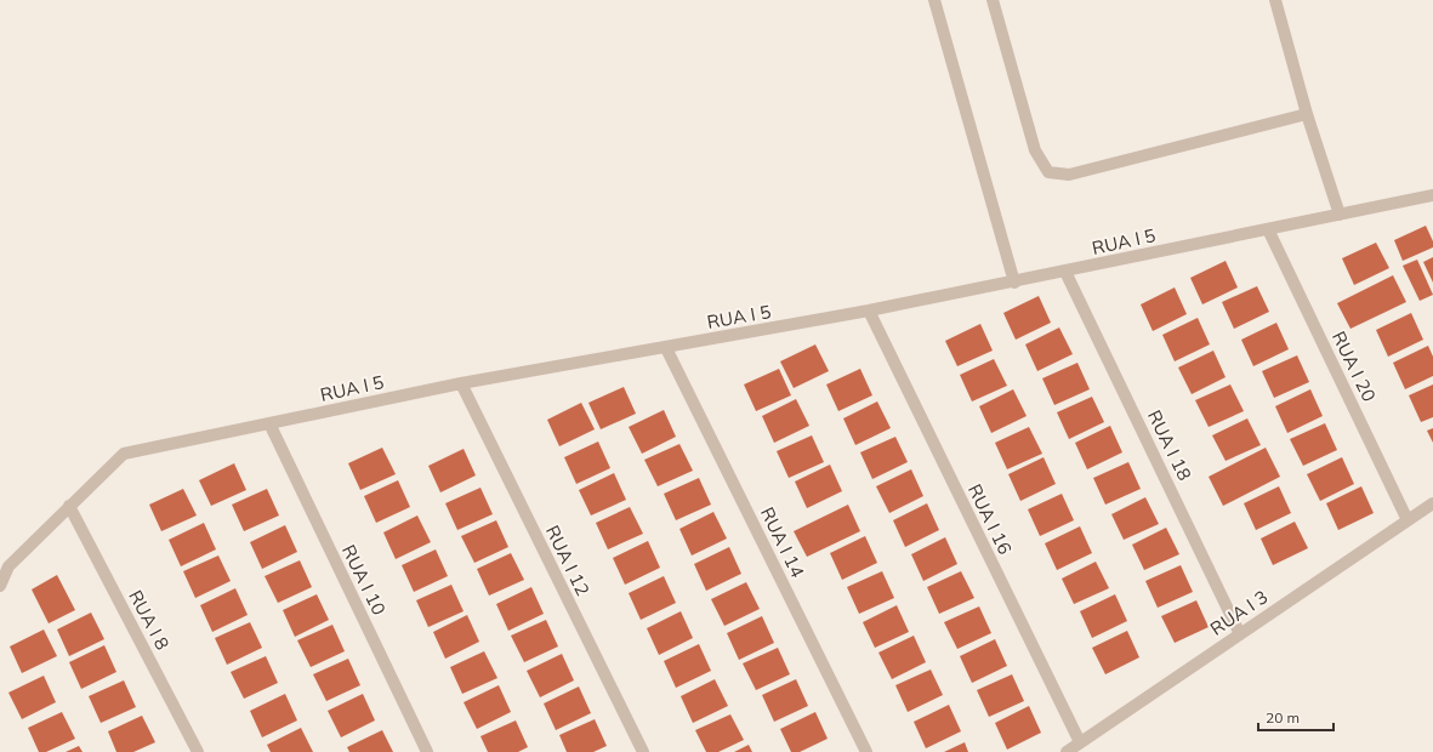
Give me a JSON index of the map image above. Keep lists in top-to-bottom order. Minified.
{"streets":{"street":["RUA I 5","RUA I 20","RUA I 18","RUA I 16","RUA I 14","RUA I 12","RUA I 10","RUA I 3","RUA I 8"]},"crossings":[["RUA I 5","RUA I 20"],["RUA I 5","RUA I 18"],["RUA I 5","RUA I 16"],["RUA I 5","RUA I 14"],["RUA I 5","RUA I 12"],["RUA I 5","RUA I 10"],["RUA I 5","RUA I 8"],["RUA I 20","RUA I 3"],["RUA I 18","RUA I 3"],["RUA I 16","RUA I 3"]],"scale_bar":"20 m"}
